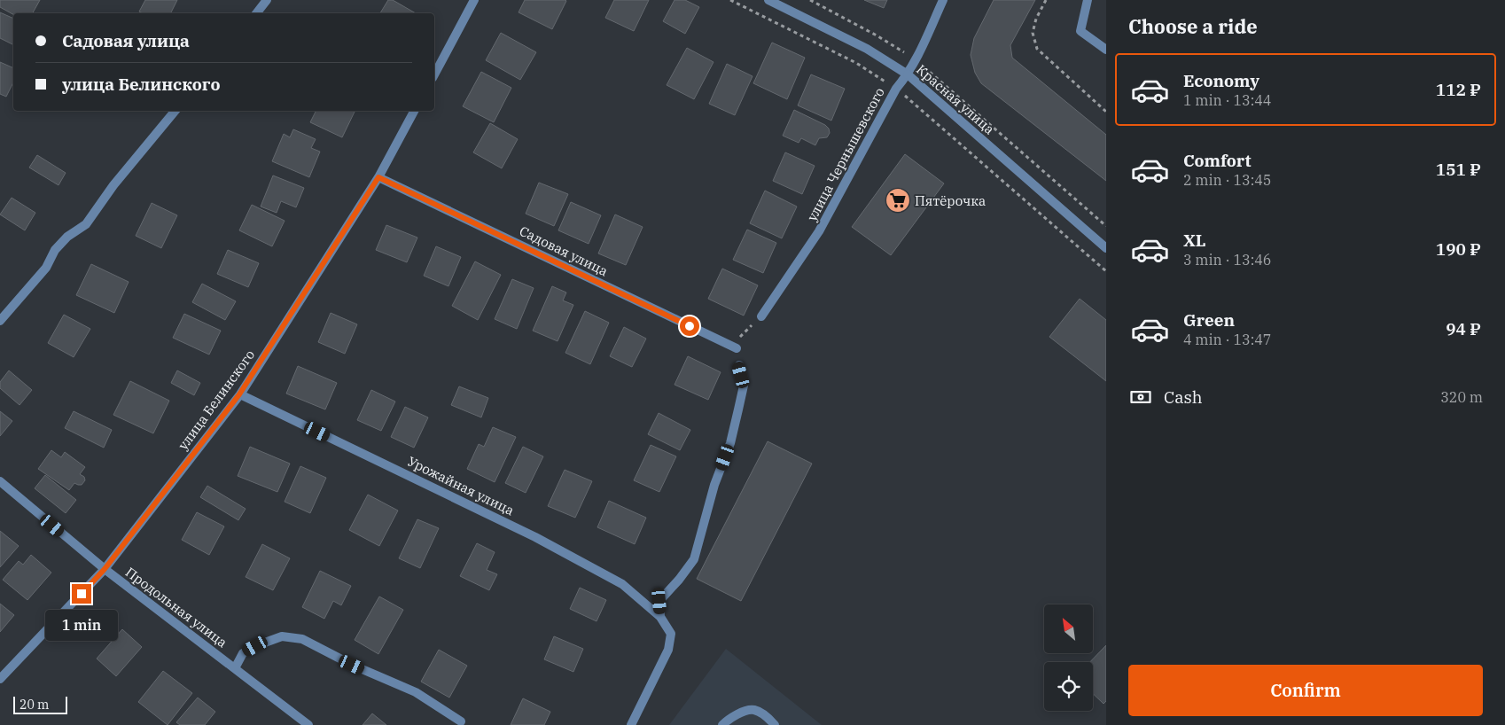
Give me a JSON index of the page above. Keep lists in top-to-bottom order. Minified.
{"streets":{"street":["Красная улица","улица Чернышевского","Садовая улица","улица Белинского","Урожайная улица","Продольная улица"]},"crossings":[["Красная улица","улица Чернышевского"],["Садовая улица","улица Белинского"],["улица Белинского","Урожайная улица"],["улица Белинского","Продольная улица"]],"places":{"supermarket":["Пятёрочка"]},"scale_bar":"20 m","north":"top left","page":{"heading":"Choose a ride","banner":["Садовая улица","улица Белинского"],"list":[{"name":"Economy","note":"1 min · 13:44","value":"112 ₽"},{"name":"Comfort","note":"2 min · 13:45","value":"151 ₽"},{"name":"XL","note":"3 min · 13:46","value":"190 ₽"},{"name":"Green","note":"4 min · 13:47","value":"94 ₽"}],"pay":["Cash","320 m"],"bubble":"1 min","buttons":"Confirm","scale":"20 m"}}
